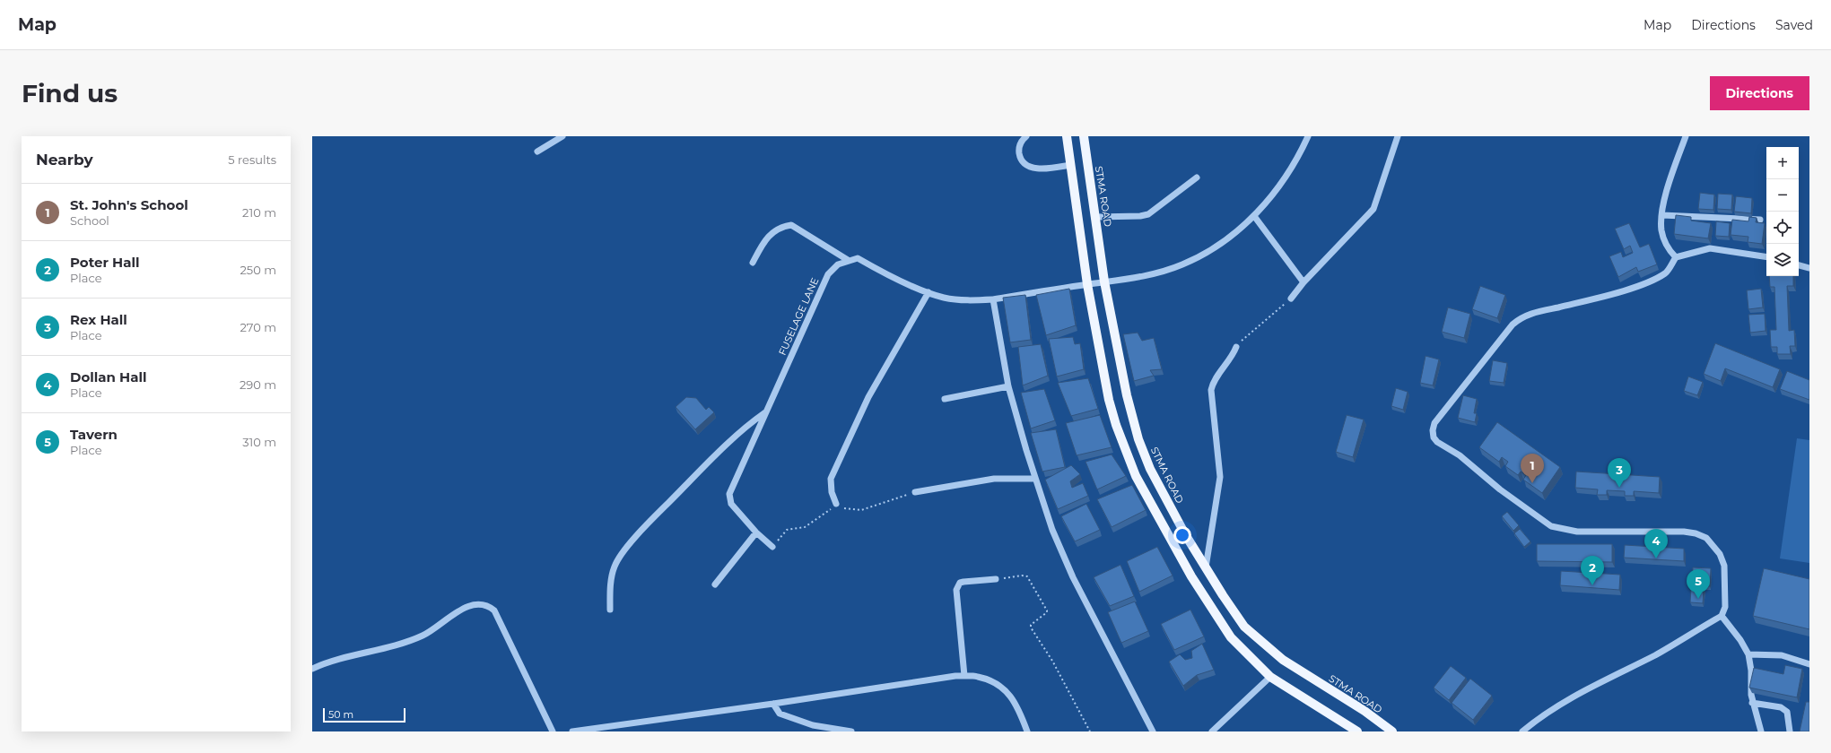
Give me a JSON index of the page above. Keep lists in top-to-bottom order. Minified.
{"streets":{"main road":["STMA ROAD"],"street":["FUSELAGE LANE"]},"scale_bar":"50 m","page":{"header":"Map","nav":["Map","Directions","Saved"],"buttons":"Directions","title":"Find us","heading":["Nearby","5 results"],"map_buttons":["+","−"],"list":[{"mark":"1","name":"St. John's School","note":"School","value":"210 m"},{"mark":"2","name":"Poter Hall","note":"Place","value":"250 m"},{"mark":"3","name":"Rex Hall","note":"Place","value":"270 m"},{"mark":"4","name":"Dollan Hall","note":"Place","value":"290 m"},{"mark":"5","name":"Tavern","note":"Place","value":"310 m"}],"pins":["1","3","4","2","5"],"scale":"50 m"}}
